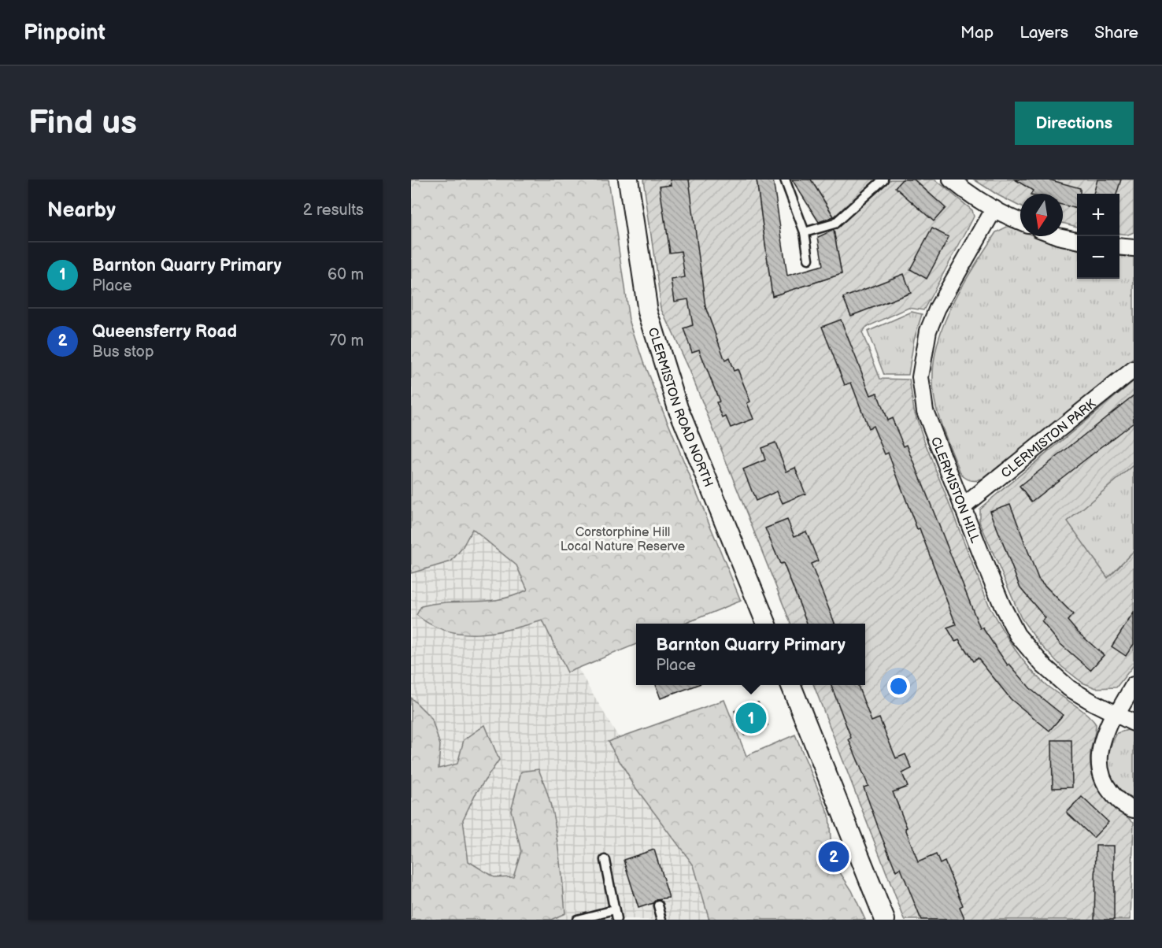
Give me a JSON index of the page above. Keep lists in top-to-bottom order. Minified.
{"streets":{"street":["CLERMISTON ROAD NORTH","CLERMISTON PARK","CLERMISTON HILL"]},"crossings":[["CLERMISTON PARK","CLERMISTON HILL"]],"parks":["Corstorphine Hill Local Nature Reserve"],"north":"bottom","page":{"header":"Pinpoint","nav":["Map","Layers","Share"],"buttons":"Directions","title":"Find us","heading":["Nearby","2 results"],"map_buttons":["+","−"],"list":[{"mark":"1","name":"Barnton Quarry Primary","note":"Place","value":"60 m"},{"mark":"2","name":"Queensferry Road","note":"Bus stop","value":"70 m"}],"popup":["Barnton Quarry Primary","Place"],"pins":["1","2"]}}
